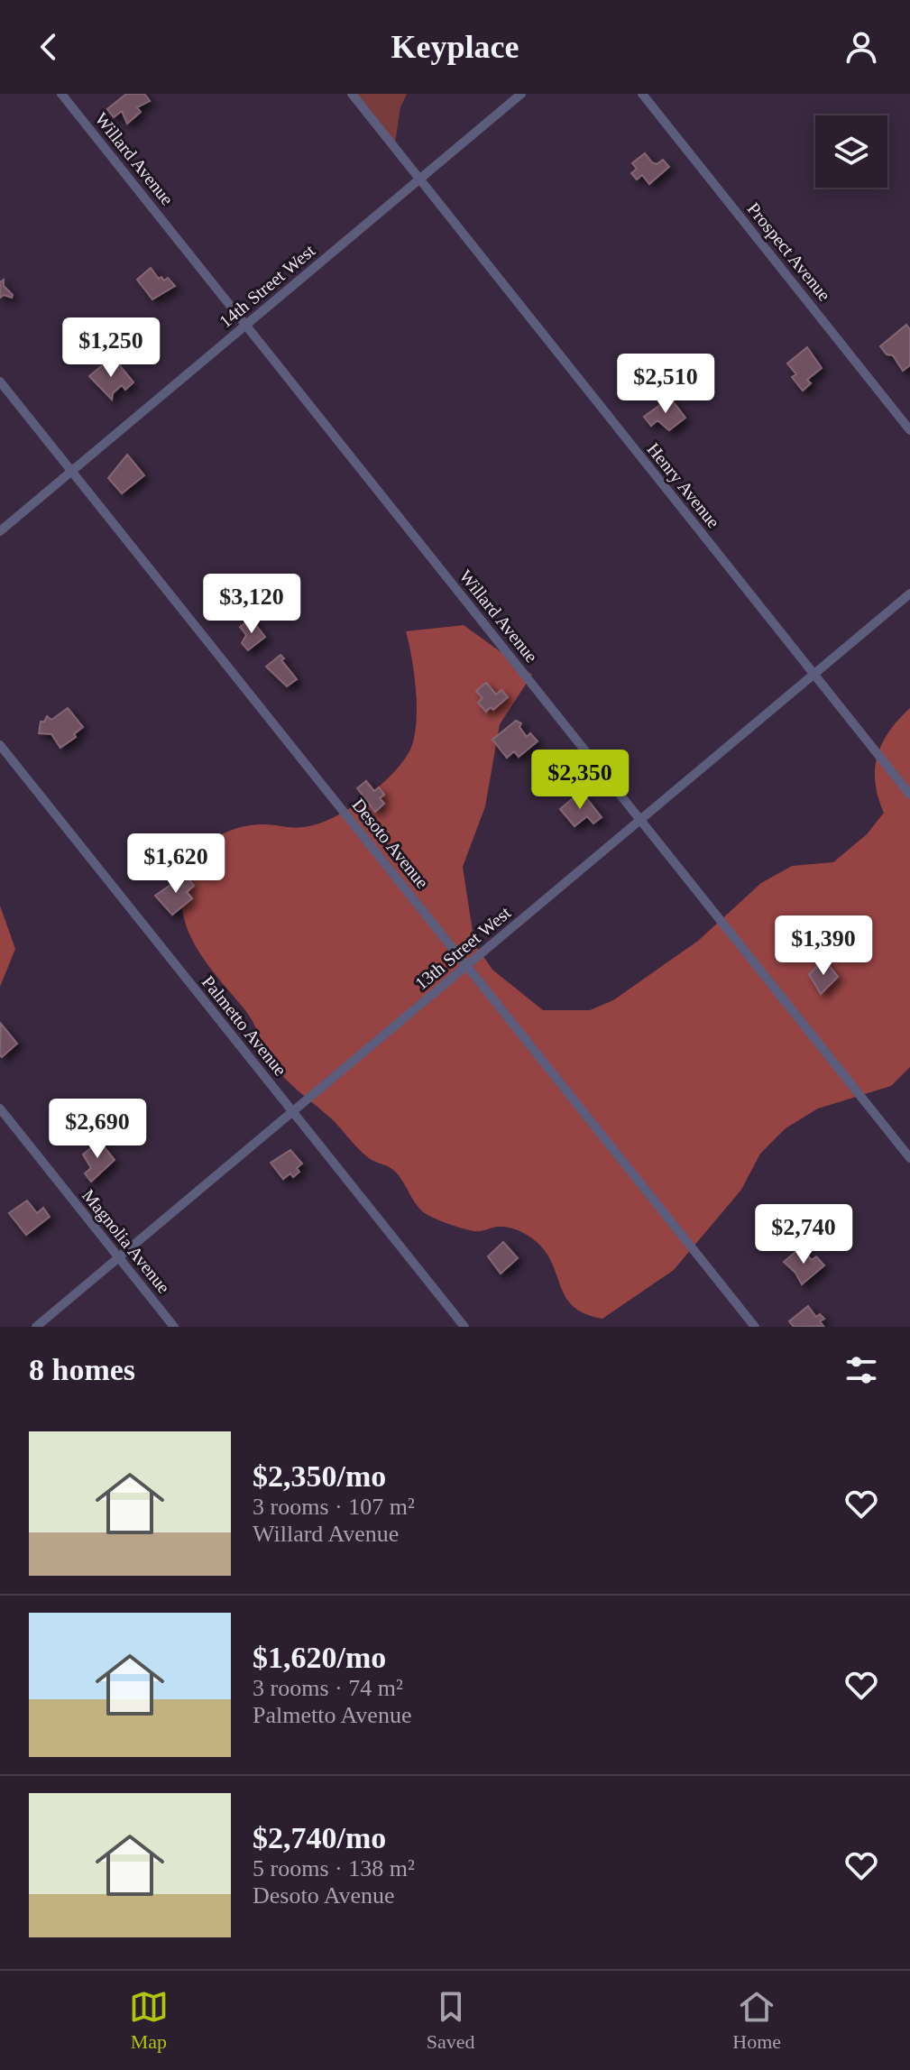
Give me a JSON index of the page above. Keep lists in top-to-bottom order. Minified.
{"streets":{"street":["Willard Avenue","Prospect Avenue","14th Street West","Henry Avenue","Desoto Avenue","13th Street West","Palmetto Avenue","Magnolia Avenue"]},"crossings":[["Willard Avenue","14th Street West"],["Willard Avenue","13th Street West"],["14th Street West","Henry Avenue"],["14th Street West","Desoto Avenue"],["Henry Avenue","13th Street West"],["Desoto Avenue","13th Street West"],["13th Street West","Palmetto Avenue"],["13th Street West","Magnolia Avenue"]],"page":{"header":"Keyplace","price":["$1,250","$2,510","$3,120","$2,350","$1,620","$1,390","$2,690","$2,740"],"heading":"8 homes","list":[{"name":"$2,350/mo","note":"3 rooms · 107 m² · Willard Avenue"},{"name":"$1,620/mo","note":"3 rooms · 74 m² · Palmetto Avenue"},{"name":"$2,740/mo","note":"5 rooms · 138 m² · Desoto Avenue"}],"tabs":["Map","Saved","Home"]}}
